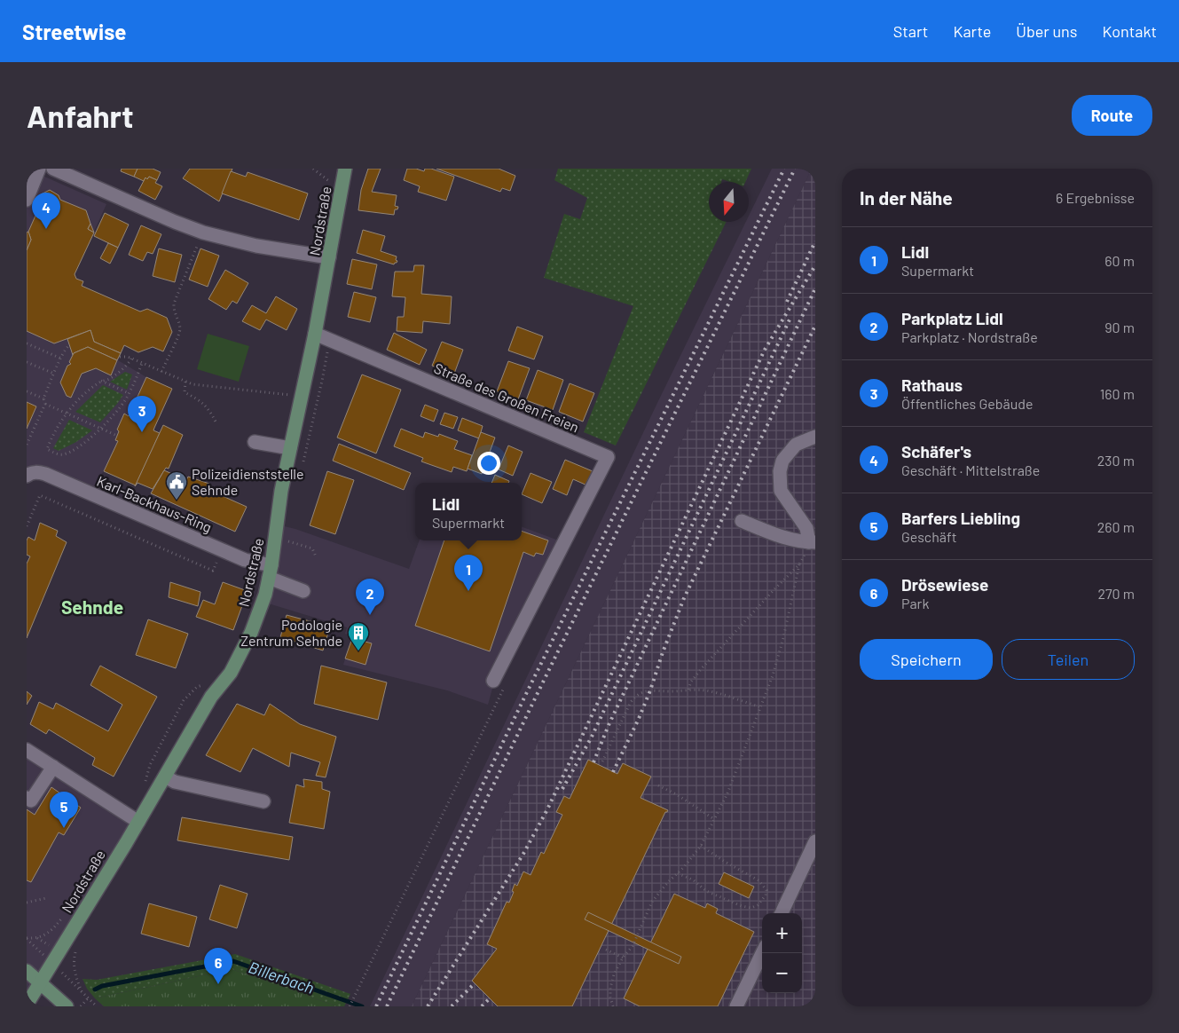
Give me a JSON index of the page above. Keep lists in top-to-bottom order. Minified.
{"streets":{"main road":["Nordstraße"],"street":["Straße des Großen Freien","Karl-Backhaus-Ring"]},"crossings":[["Nordstraße","Straße des Großen Freien"],["Nordstraße","Karl-Backhaus-Ring"]],"districts":["Sehnde"],"water":["Billerbach"],"places":{"public building":["Polizeidienststelle Sehnde"],"building":["Podologie Zentrum Sehnde"]},"north":"bottom","page":{"header":"Streetwise","nav":["Start","Karte","Über uns","Kontakt"],"buttons":["Route",["Speichern","Teilen"]],"title":"Anfahrt","heading":["In der Nähe","6 Ergebnisse"],"pins":["4","3","1","2","5","6"],"list":[{"mark":"1","name":"Lidl","note":"Supermarkt","value":"60 m"},{"mark":"2","name":"Parkplatz Lidl","note":"Parkplatz · Nordstraße","value":"90 m"},{"mark":"3","name":"Rathaus","note":"Öffentliches Gebäude","value":"160 m"},{"mark":"4","name":"Schäfer's","note":"Geschäft · Mittelstraße","value":"230 m"},{"mark":"5","name":"Barfers Liebling","note":"Geschäft","value":"260 m"},{"mark":"6","name":"Drösewiese","note":"Park","value":"270 m"}],"popup":["Lidl","Supermarkt"],"map_buttons":["+","−"]}}
